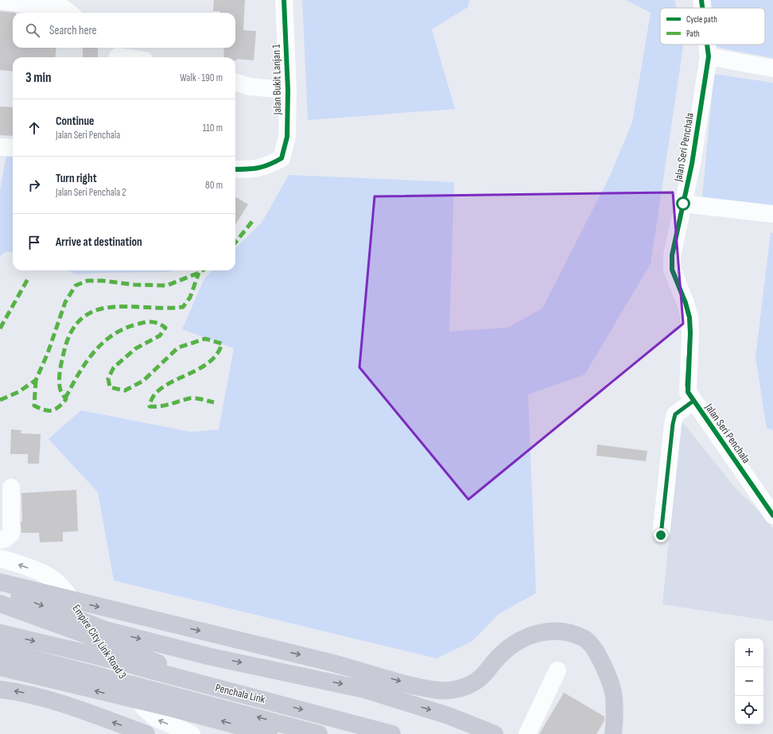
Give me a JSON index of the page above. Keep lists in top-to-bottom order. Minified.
{"streets":{"highway":["Penchala Link"],"street":["Jalan Bukit Lanjan 1","Jalan Seri Penchala","Empire City Link Road 3"]},"one_way":["Empire City Link Road 3"],"legend":["Cycle path","Path"],"page":{"search":"Search here","heading":["3 min","Walk · 190 m"],"list":[["Continue","Jalan Seri Penchala","110 m"],["Turn right","Jalan Seri Penchala 2","80 m"],"Arrive at destination"],"map_buttons":["+","−"]}}
